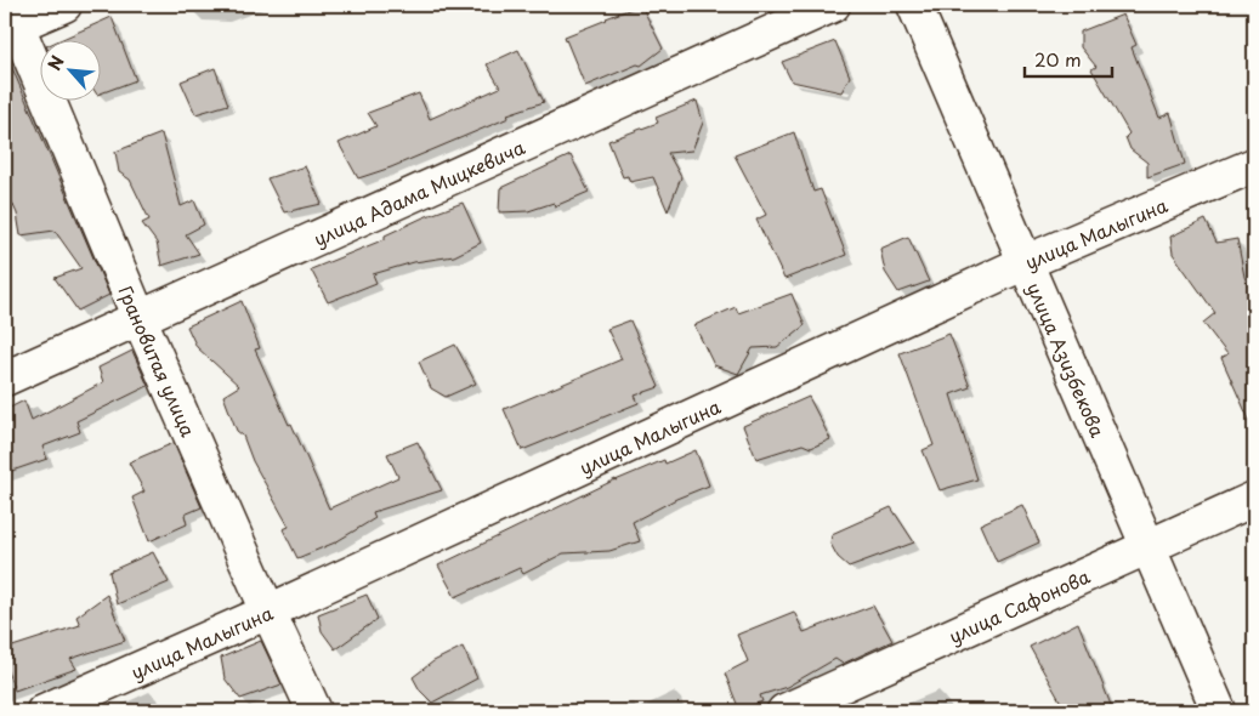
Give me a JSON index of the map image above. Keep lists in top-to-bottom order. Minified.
{"streets":{"street":["улица Адама Мицкевича","улица Малыгина","улица Азизбекова","Грановитая улица","улица Сафонова"]},"crossings":[["улица Адама Мицкевича","Грановитая улица"],["улица Малыгина","улица Азизбекова"],["улица Малыгина","Грановитая улица"],["улица Азизбекова","улица Сафонова"]],"scale_bar":"20 m","north":"top left"}
